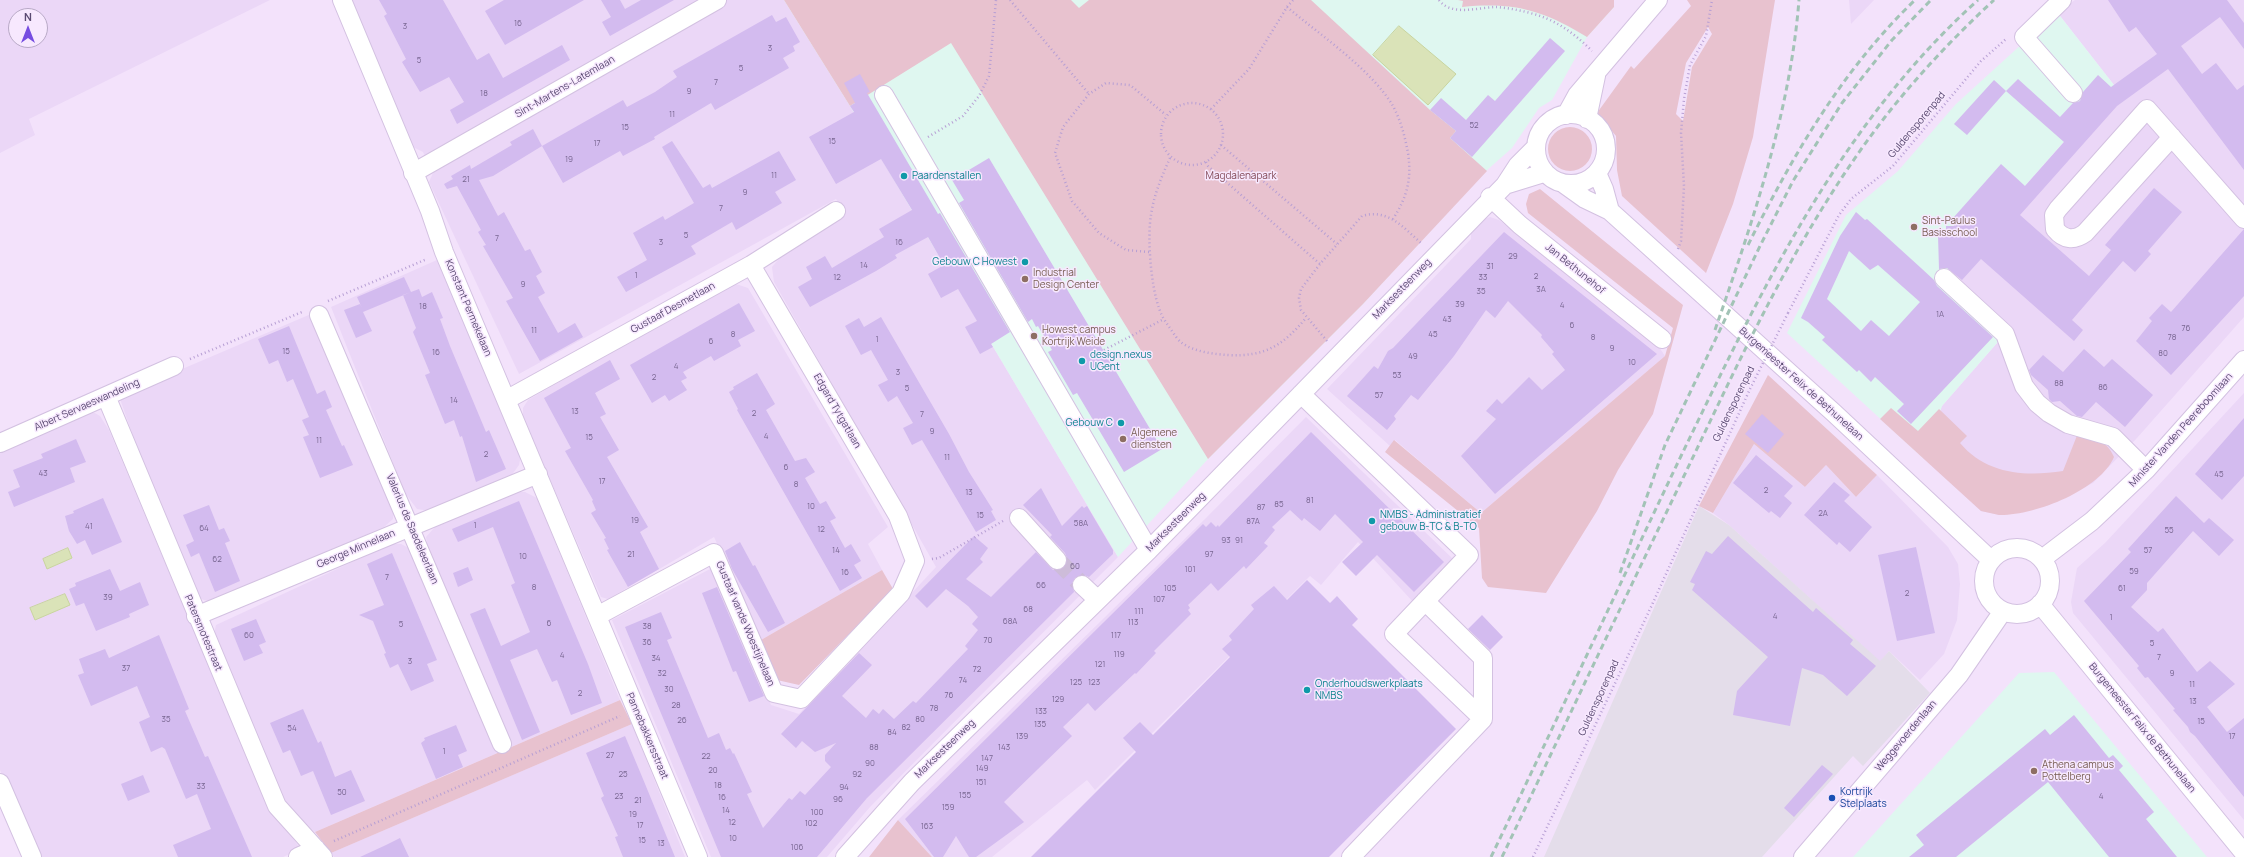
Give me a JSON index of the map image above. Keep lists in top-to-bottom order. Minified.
{"streets":{"street":["Sint-Martens-Latemlaan","Jan Bethunehof","Marksesteenweg","Konstant Permekelaan","Gustaaf Desmetlaan","Burgemeester Felix de Bethunelaan","Albert Servaeswandeling","Edgard Tytgatlaan","Minister Vanden Peereboomlaan","Valerius de Saedeleerlaan","George Minnelaan","Gustaaf vande Woestijnelaan","Patersmotestraat","Pannebakkersstraat","Weggevoerdenlaan"],"path":["Guldensporenpad"]},"crossings":[["Sint-Martens-Latemlaan","Konstant Permekelaan"],["Jan Bethunehof","Marksesteenweg"],["Marksesteenweg","Burgemeester Felix de Bethunelaan"],["Konstant Permekelaan","Gustaaf Desmetlaan"],["Konstant Permekelaan","George Minnelaan"],["Konstant Permekelaan","Gustaaf vande Woestijnelaan"],["Konstant Permekelaan","Pannebakkersstraat"],["Gustaaf Desmetlaan","Edgard Tytgatlaan"],["Burgemeester Felix de Bethunelaan","Minister Vanden Peereboomlaan"],["Burgemeester Felix de Bethunelaan","Weggevoerdenlaan"],["Albert Servaeswandeling","Patersmotestraat"],["Edgard Tytgatlaan","Gustaaf vande Woestijnelaan"],["Minister Vanden Peereboomlaan","Weggevoerdenlaan"],["Valerius de Saedeleerlaan","George Minnelaan"],["George Minnelaan","Patersmotestraat"],["Gustaaf vande Woestijnelaan","Pannebakkersstraat"]],"parks":["Magdalenapark"],"places":["Paardenstallen","Sint-Paulus Basisschool","Gebouw C Howest","Industrial Design Center","Howest campus Kortrijk Weide","design.nexus UGent","Gebouw C","Algemene diensten","NMBS - Administratief gebouw B-TC & B-TO","Onderhoudswerkplaats NMBS","Athena campus Pottelberg","Kortrijk Stelplaats"],"house_numbers":["16","3","3","5","5","7","9","18","11","52","15","15","17","19","11","21","9","7","5","7","3","16","29","14","31","1","2","12","33","9","3A","35","39","4","18","1A","43","6","76","11","8","45","8","78","1","6","9","15","16","80","49","10","4","3","53","2","88","86","5","57","14","13","2","7","9","4","15","11","2","11","6","43","45","17","8","2","13","81","85","10","87","2A","15","19","87A","58A","1","41","64","12","55","93","91","14","57","21","97","10","62","60","101","59","16","7","66","8","105","61","2","39","107","68","111","4","1","68A","113","6","5","38","60","117","70","36","5","119","4","7","34","3","121","37","72","32","9","74","125","123","11","30","2","76","129","13","28","78","133","35","80","26","15","135","82","54","84","139","17","88","143","1","27","22","147","90","149","20","25","92","151","18","33","94","50","155","23","4","16","96","21","159","14","100","19","12","102","17","163","10","15","13","106"],"north":"top"}
